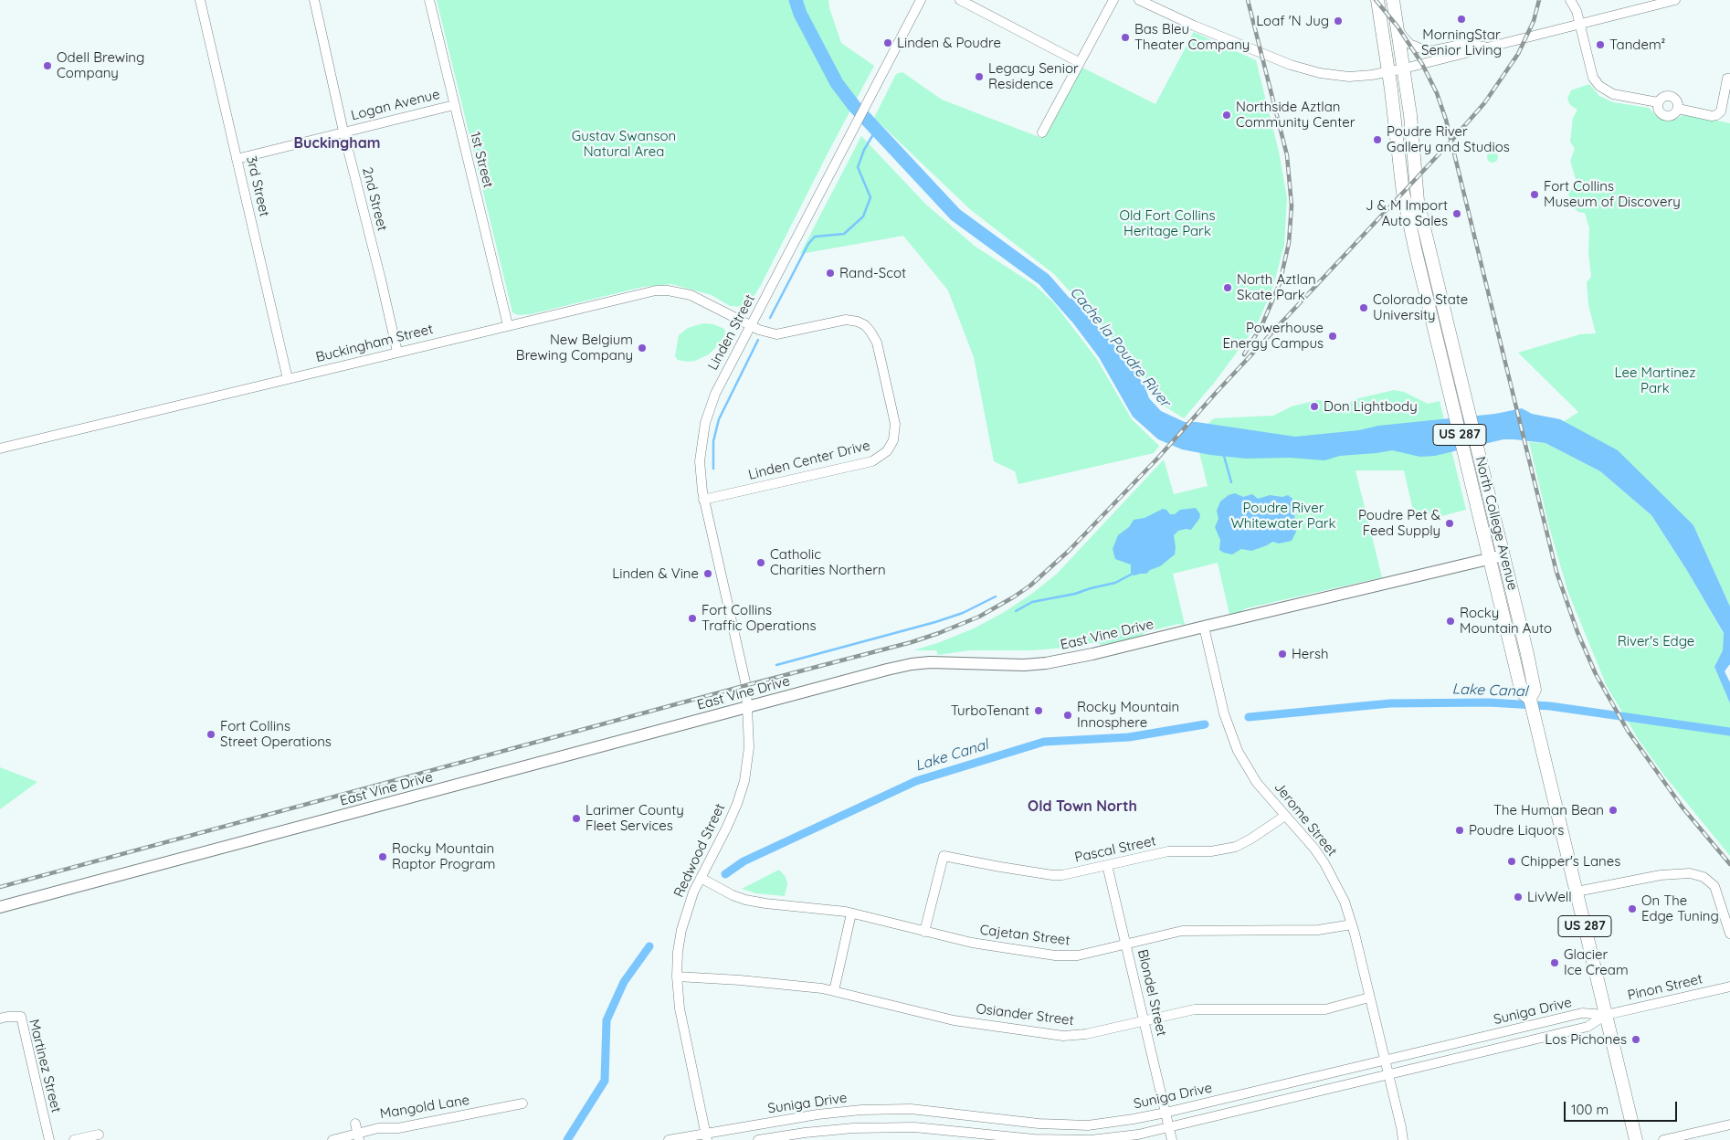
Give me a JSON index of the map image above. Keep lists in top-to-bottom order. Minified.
{"streets":{"highway":["US 287","North College Avenue"],"main road":["East Vine Drive"],"street":["Logan Avenue","1st Street","3rd Street","2nd Street","Linden Street","Buckingham Street","Linden Center Drive","Jerome Street","Pascal Street","Redwood Street","Cajetan Street","Pinon Street","Blondel Street","Suniga Drive","Osiander Street","Martinez Street","Mangold Lane"]},"crossings":[["Logan Avenue","1st Street"],["Logan Avenue","3rd Street"],["Logan Avenue","2nd Street"],["1st Street","Buckingham Street"],["3rd Street","Buckingham Street"],["2nd Street","Buckingham Street"],["Linden Street","Buckingham Street"],["Linden Street","Linden Center Drive"],["Linden Street","East Vine Drive"],["Linden Street","Redwood Street"],["Buckingham Street","Linden Center Drive"],["North College Avenue","East Vine Drive"],["North College Avenue","Pinon Street"],["North College Avenue","Suniga Drive"],["East Vine Drive","Jerome Street"],["East Vine Drive","Redwood Street"],["Jerome Street","Pascal Street"],["Jerome Street","Cajetan Street"],["Jerome Street","Suniga Drive"],["Jerome Street","Osiander Street"],["Pascal Street","Cajetan Street"],["Pascal Street","Blondel Street"],["Redwood Street","Cajetan Street"],["Redwood Street","Suniga Drive"],["Redwood Street","Osiander Street"],["Cajetan Street","Blondel Street"],["Pinon Street","Suniga Drive"],["Blondel Street","Suniga Drive"],["Blondel Street","Osiander Street"]],"districts":["Buckingham","Old Town North"],"water":["Cache la Poudre River","Lake Canal"],"parks":["Gustav Swanson Natural Area","Old Fort Collins Heritage Park","Lee Martinez Park","Poudre River Whitewater Park","River's Edge"],"places":["MorningStar Senior Living","Loaf 'N Jug","Bas Bleu Theater Company","Linden & Poudre","Tandem²","Odell Brewing Company","Legacy Senior Residence","Northside Aztlan Community Center","Poudre River Gallery and Studios","Fort Collins Museum of Discovery","J & M Import Auto Sales","Rand-Scot","North Aztlan Skate Park","Colorado State University","Powerhouse Energy Campus","New Belgium Brewing Company","Don Lightbody","Poudre Pet & Feed Supply","Catholic Charities Northern","Linden & Vine","Fort Collins Traffic Operations","Rocky Mountain Auto","Hersh","TurboTenant","Rocky Mountain Innosphere","Fort Collins Street Operations","The Human Bean","Larimer County Fleet Services","Poudre Liquors","Rocky Mountain Raptor Program","Chipper's Lanes","LivWell","On The Edge Tuning","Glacier Ice Cream","Los Pichones"],"scale_bar":"100 m"}
